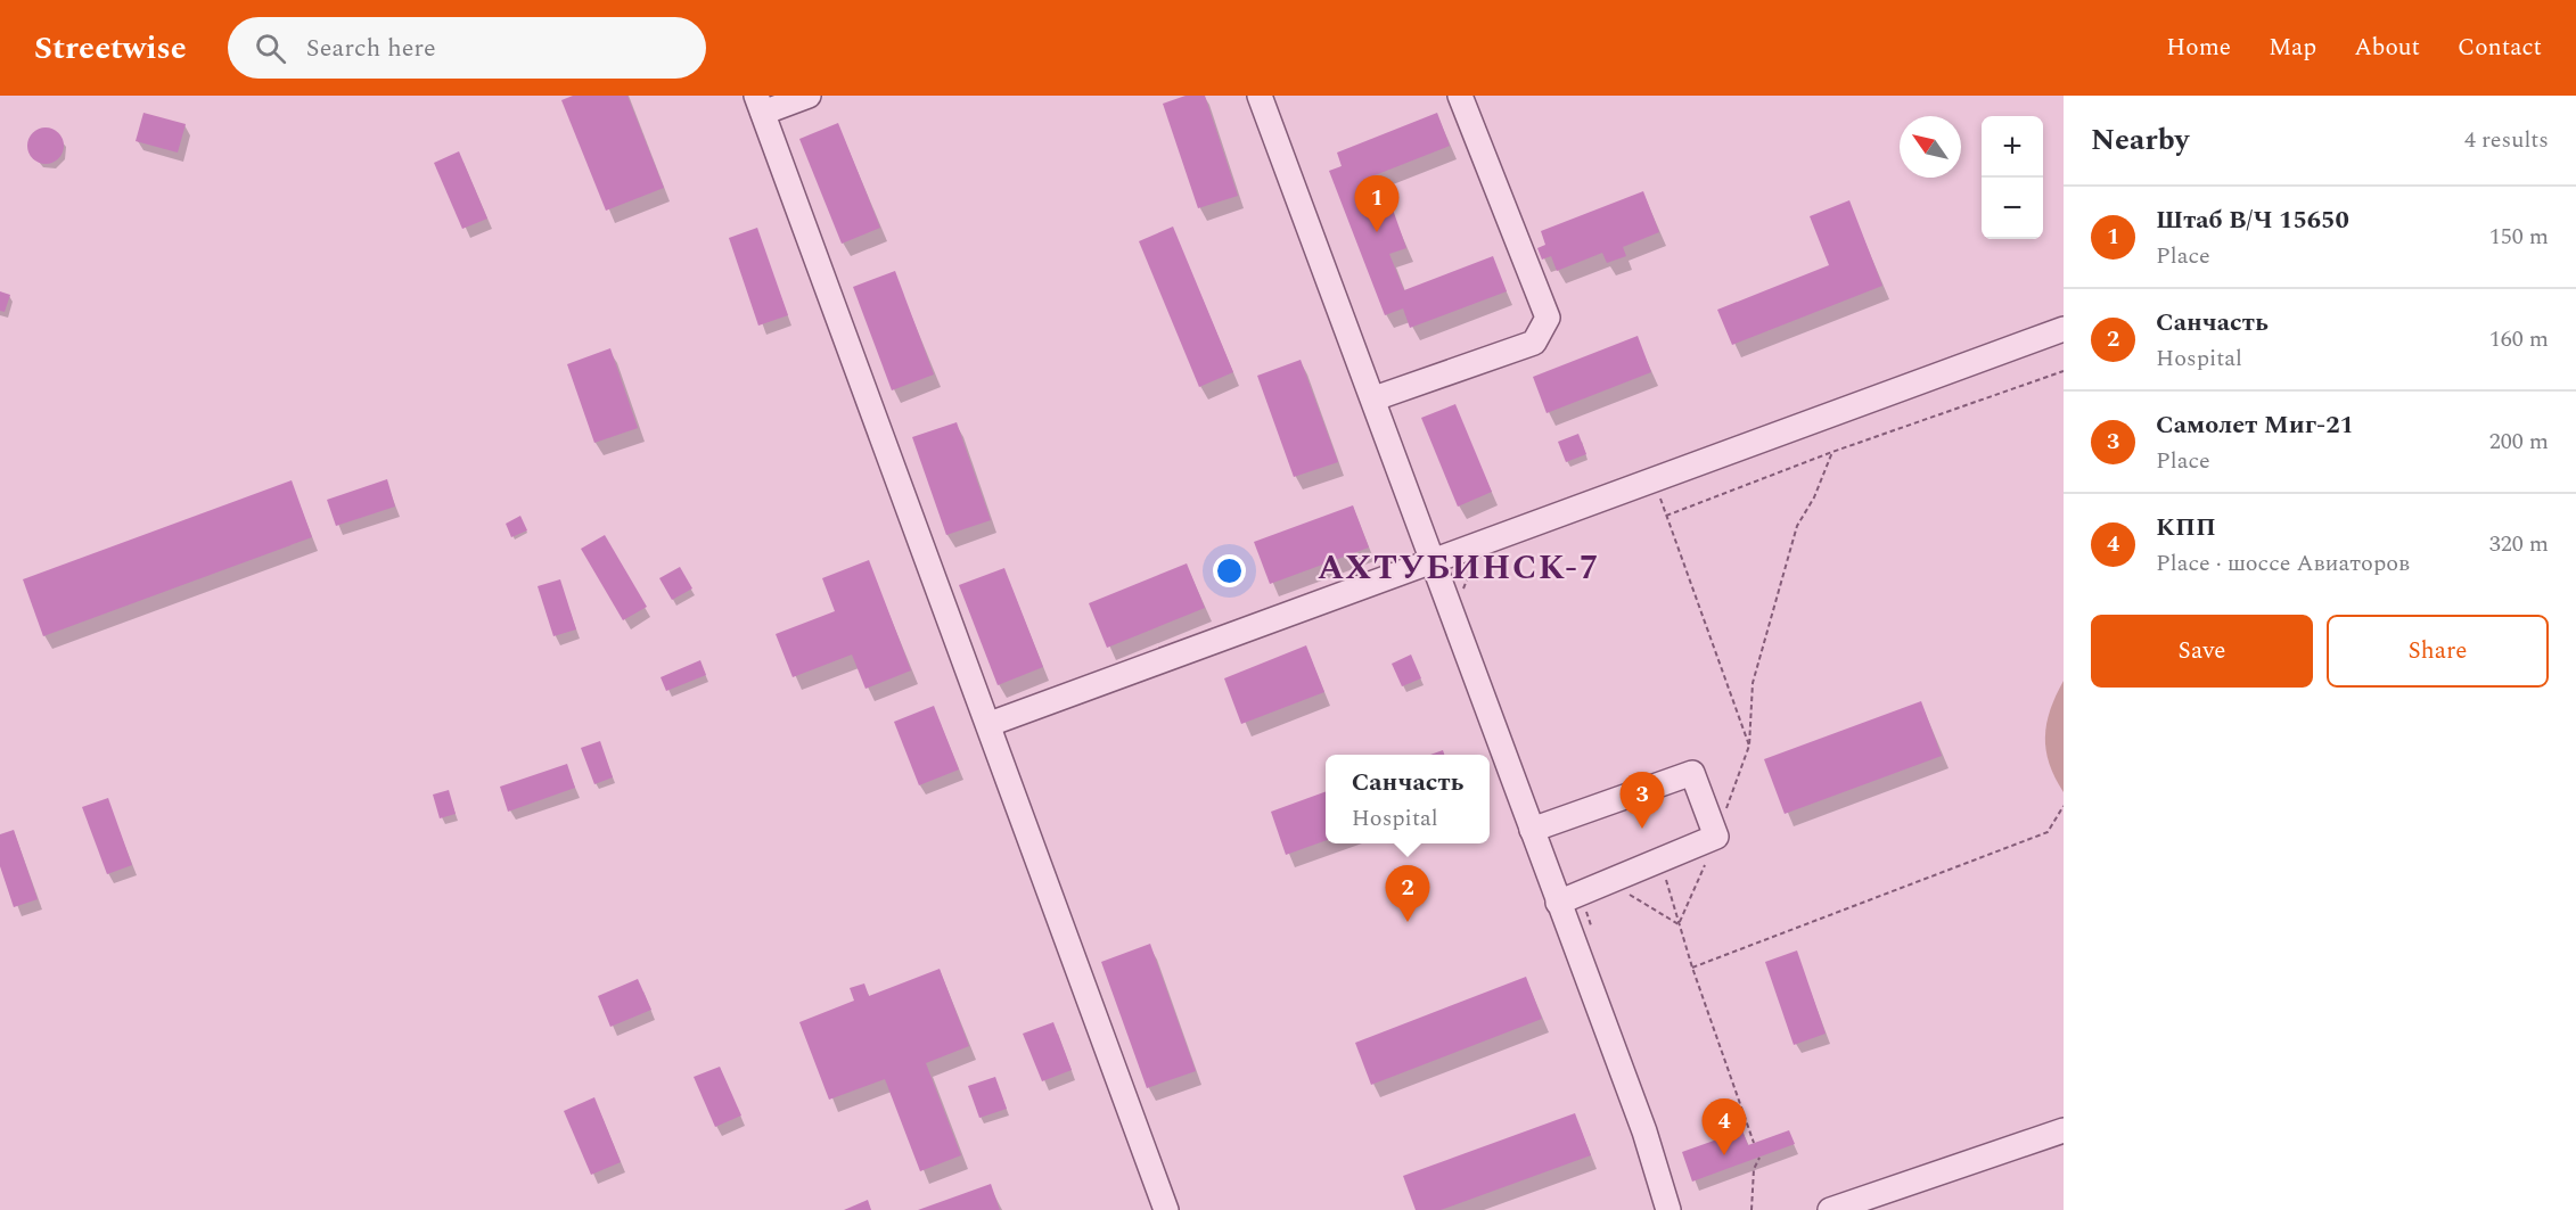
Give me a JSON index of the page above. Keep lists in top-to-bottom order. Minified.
{"districts":["АХТУБИНСК-7"],"north":"top left","page":{"header":"Streetwise","search":"Search here","nav":["Home","Map","About","Contact"],"heading":["Nearby","4 results"],"map_buttons":["+","−"],"pins":["1","3","2","4"],"list":[{"mark":"1","name":"Штаб В/Ч 15650","note":"Place","value":"150 m"},{"mark":"2","name":"Санчасть","note":"Hospital","value":"160 m"},{"mark":"3","name":"Самолет Миг-21","note":"Place","value":"200 m"},{"mark":"4","name":"КПП","note":"Place · шоссе Авиаторов","value":"320 m"}],"buttons":["Save","Share"],"popup":["Санчасть","Hospital"]}}
